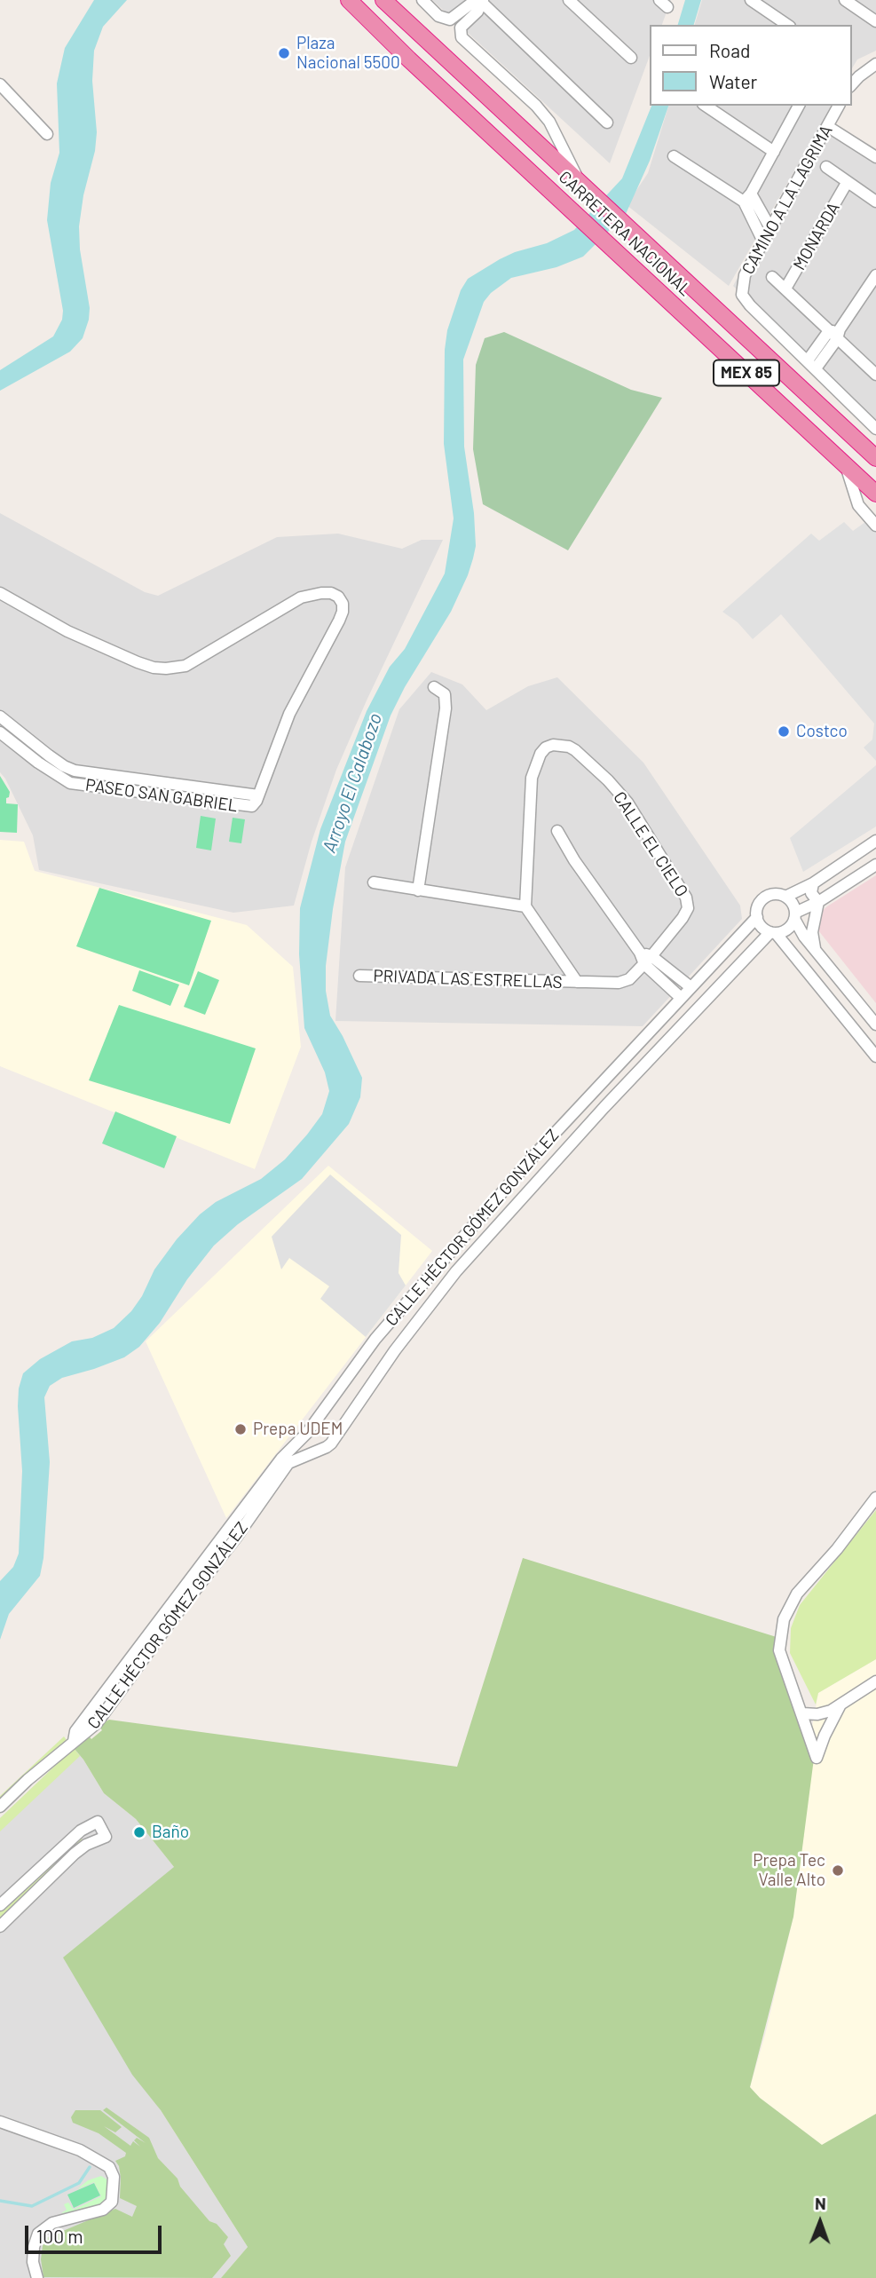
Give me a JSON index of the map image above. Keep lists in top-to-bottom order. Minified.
{"streets":{"highway":["CARRETERA NACIONAL","MEX 85"],"street":["CAMINO A LA LAGRIMA","MONARDA","PASEO SAN GABRIEL","CALLE EL CIELO","PRIVADA LAS ESTRELLAS","CALLE HÉCTOR GÓMEZ GONZÁLEZ"]},"crossings":[["CALLE EL CIELO","PRIVADA LAS ESTRELLAS"]],"water":["Arroyo El Calabozo"],"places":["Plaza Nacional 5500","Costco","Prepa UDEM","Baño","Prepa Tec Valle Alto"],"legend":["Road","Water"],"scale_bar":"100 m","north":"top"}
